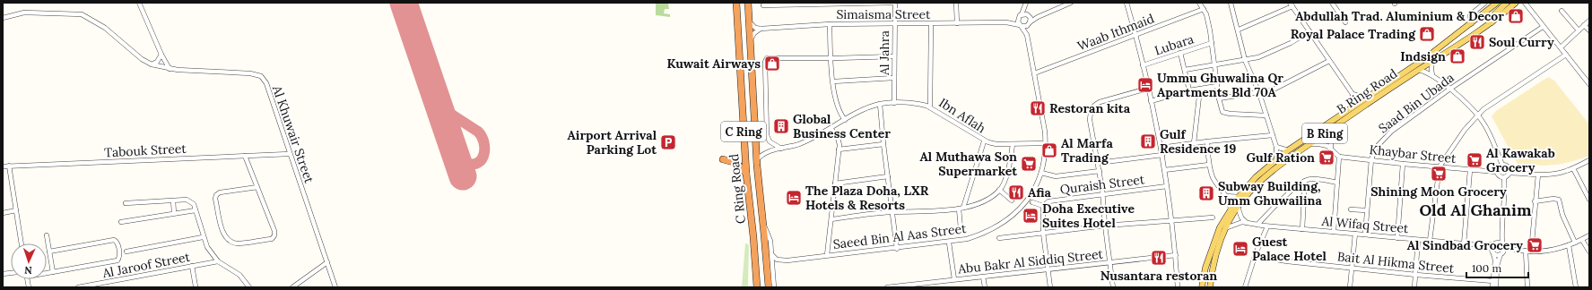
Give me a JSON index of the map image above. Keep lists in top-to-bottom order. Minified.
{"streets":{"highway":["C Ring","C Ring Road"],"main road":["B Ring Road","B Ring"],"street":["Simaisma Street","Waab Ithmaid","Lubara","Al Jahra","Saad Bin Ubada","Ibn Aflah","Al Khuwair Street","Tabouk Street","Khaybar Street","Quraish Street","Al Wifaq Street","Saeed Bin Al Aas Street","Abu Bakr Al Siddiq Street","Bait Al Hikma Street","Al Jaroof Street"]},"crossings":[["Simaisma Street","Al Jahra"],["Simaisma Street","Ibn Aflah"],["Simaisma Street","Saeed Bin Al Aas Street"],["Waab Ithmaid","Saeed Bin Al Aas Street"],["B Ring Road","Al Wifaq Street"],["Saad Bin Ubada","Khaybar Street"],["Saad Bin Ubada","Al Wifaq Street"],["Ibn Aflah","Saeed Bin Al Aas Street"],["Al Khuwair Street","Tabouk Street"],["C Ring Road","Saeed Bin Al Aas Street"]],"districts":["Old Al Ghanim"],"places":{"shop":["Abdullah Trad. Aluminium & Decor","Royal Palace Trading","Indsign","Kuwait Airways","Al Marfa Trading"],"restaurant":["Soul Curry","Restoran kita","Afia","Nusantara restoran"],"hotel":["Ummu Ghuwalina Qr Apartments Bld 70A","The Plaza Doha, LXR Hotels & Resorts","Doha Executive Suites Hotel","Guest Palace Hotel"],"building":["Global Business Center","Gulf Residence 19","Subway Building, Umm Ghuwailina"],"parking":["Airport Arrival Parking Lot"],"supermarket":["Gulf Ration","Al Kawakab Grocery","Al Muthawa Son Supermarket","Shining Moon Grocery","Al Sindbad Grocery"]},"scale_bar":"100 m","north":"bottom"}
